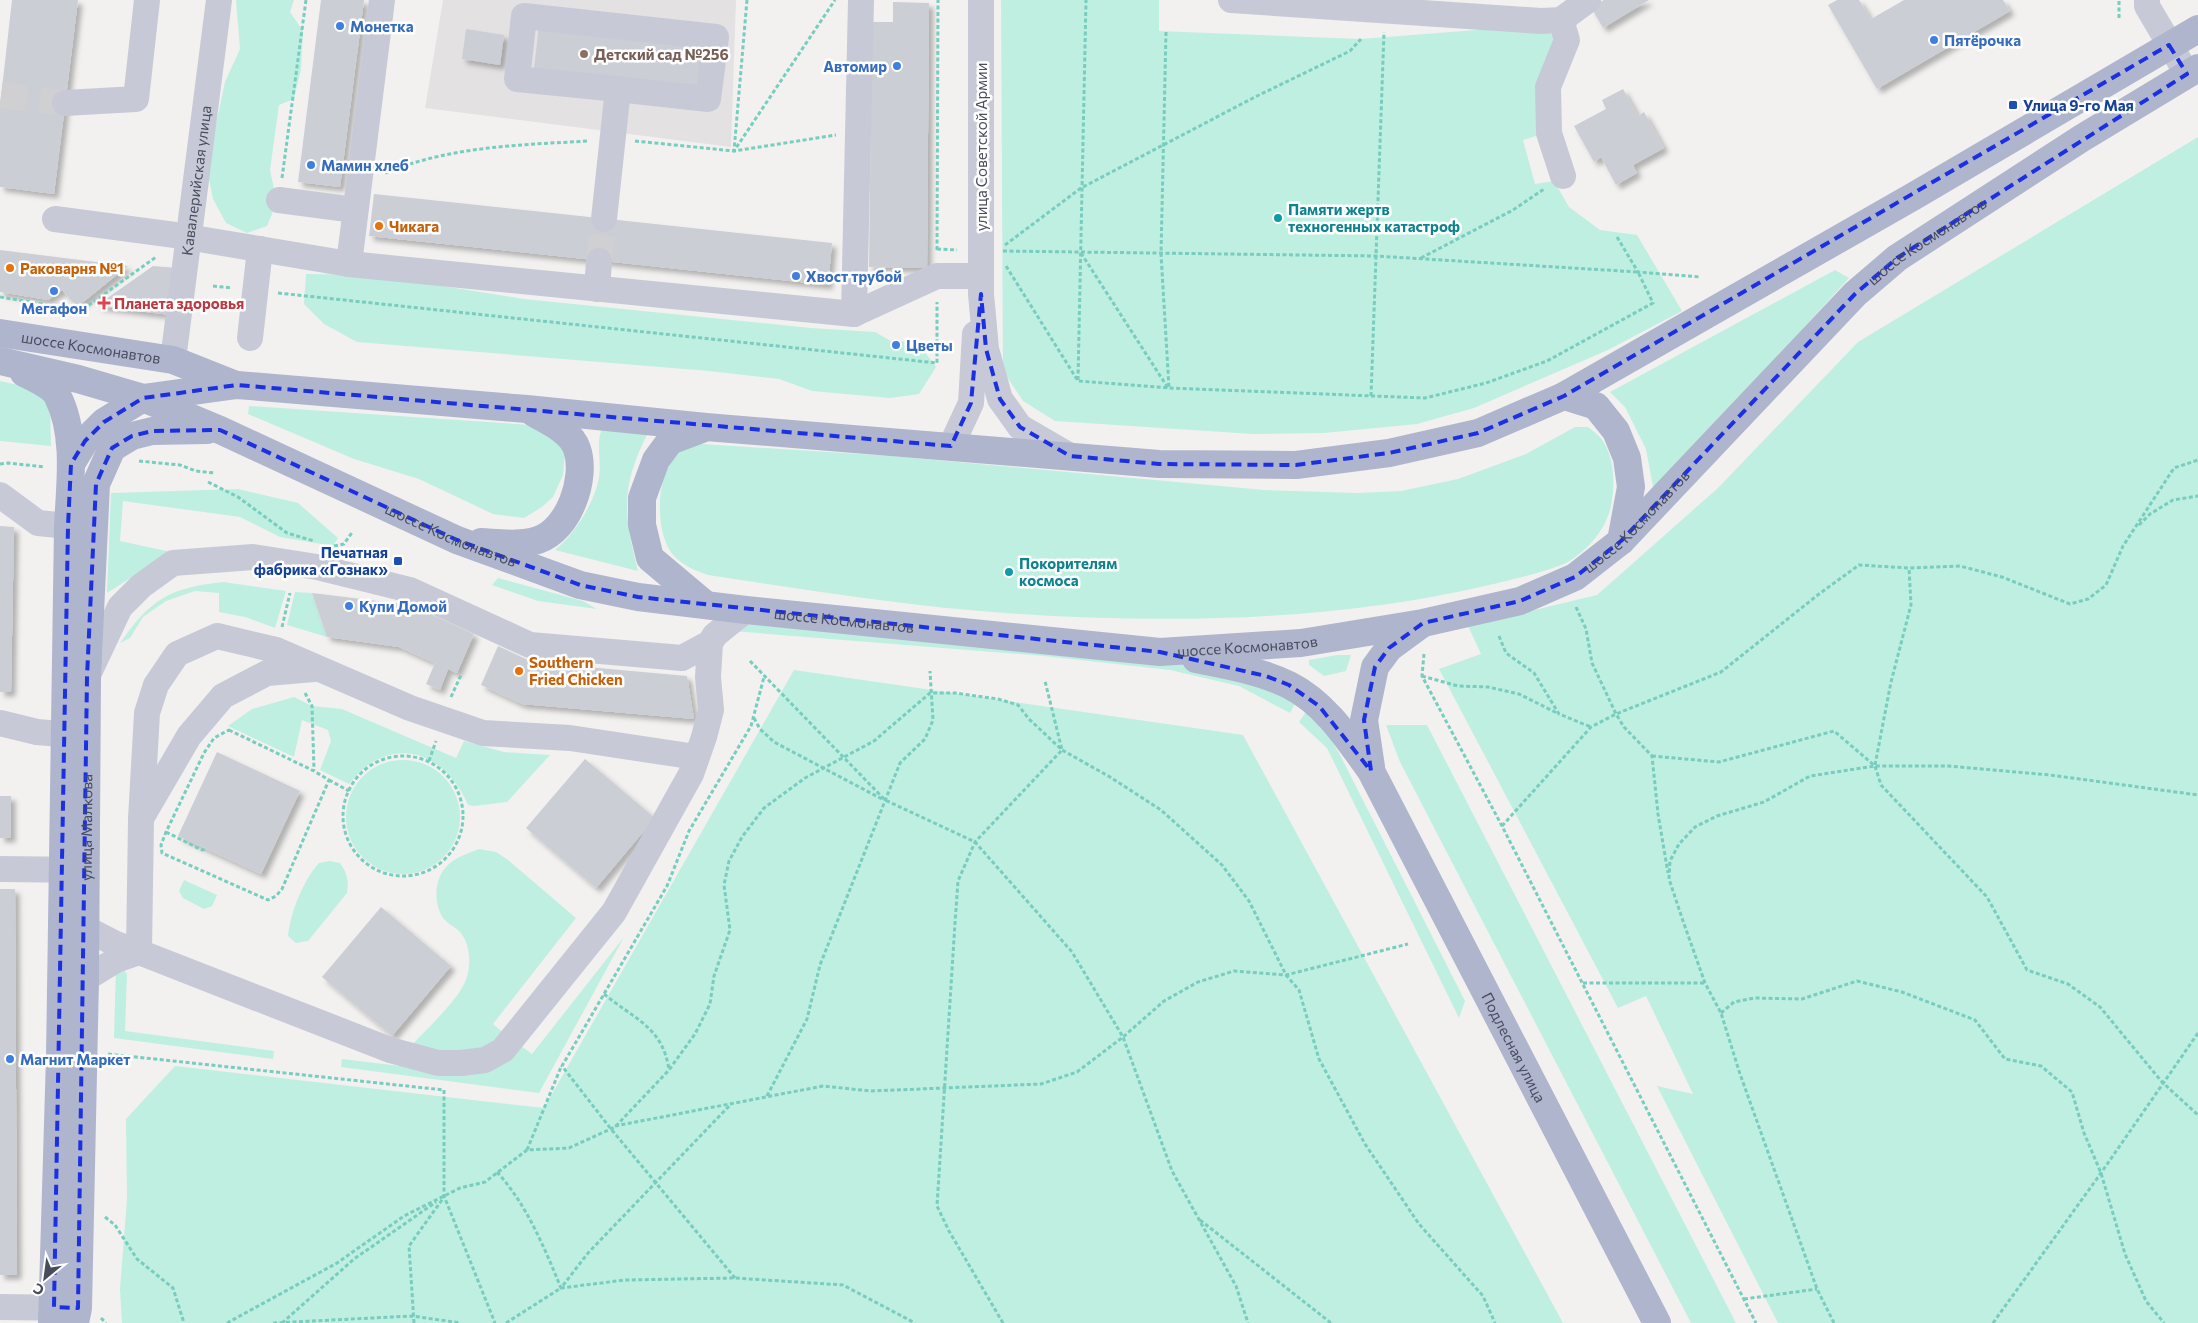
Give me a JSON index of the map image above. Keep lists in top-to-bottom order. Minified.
{"streets":{"main road":["шоссе Космонавтов","улица Малкова","Подлесная улица"],"street":["улица Советской Армии","Кавалерийская улица"]},"crossings":[["улица Советской Армии","шоссе Космонавтов"],["Кавалерийская улица","шоссе Космонавтов"],["шоссе Космонавтов","улица Малкова"]],"places":{"other":["Монетка","Пятёрочка","Детский сад №256","Автомир","Мамин хлеб","Памяти жертв техногенных катастроф","Чикага","Раковарня №1","Хвост трубой","Мегафон","Цветы","Покорителям космоса","Купи Домой","Southern Fried Chicken","Магнит Маркет"],"transit":["Улица 9-го Мая","Печатная фабрика «Гознак»"],"health":["Планета здоровья"]},"north":"bottom left"}
